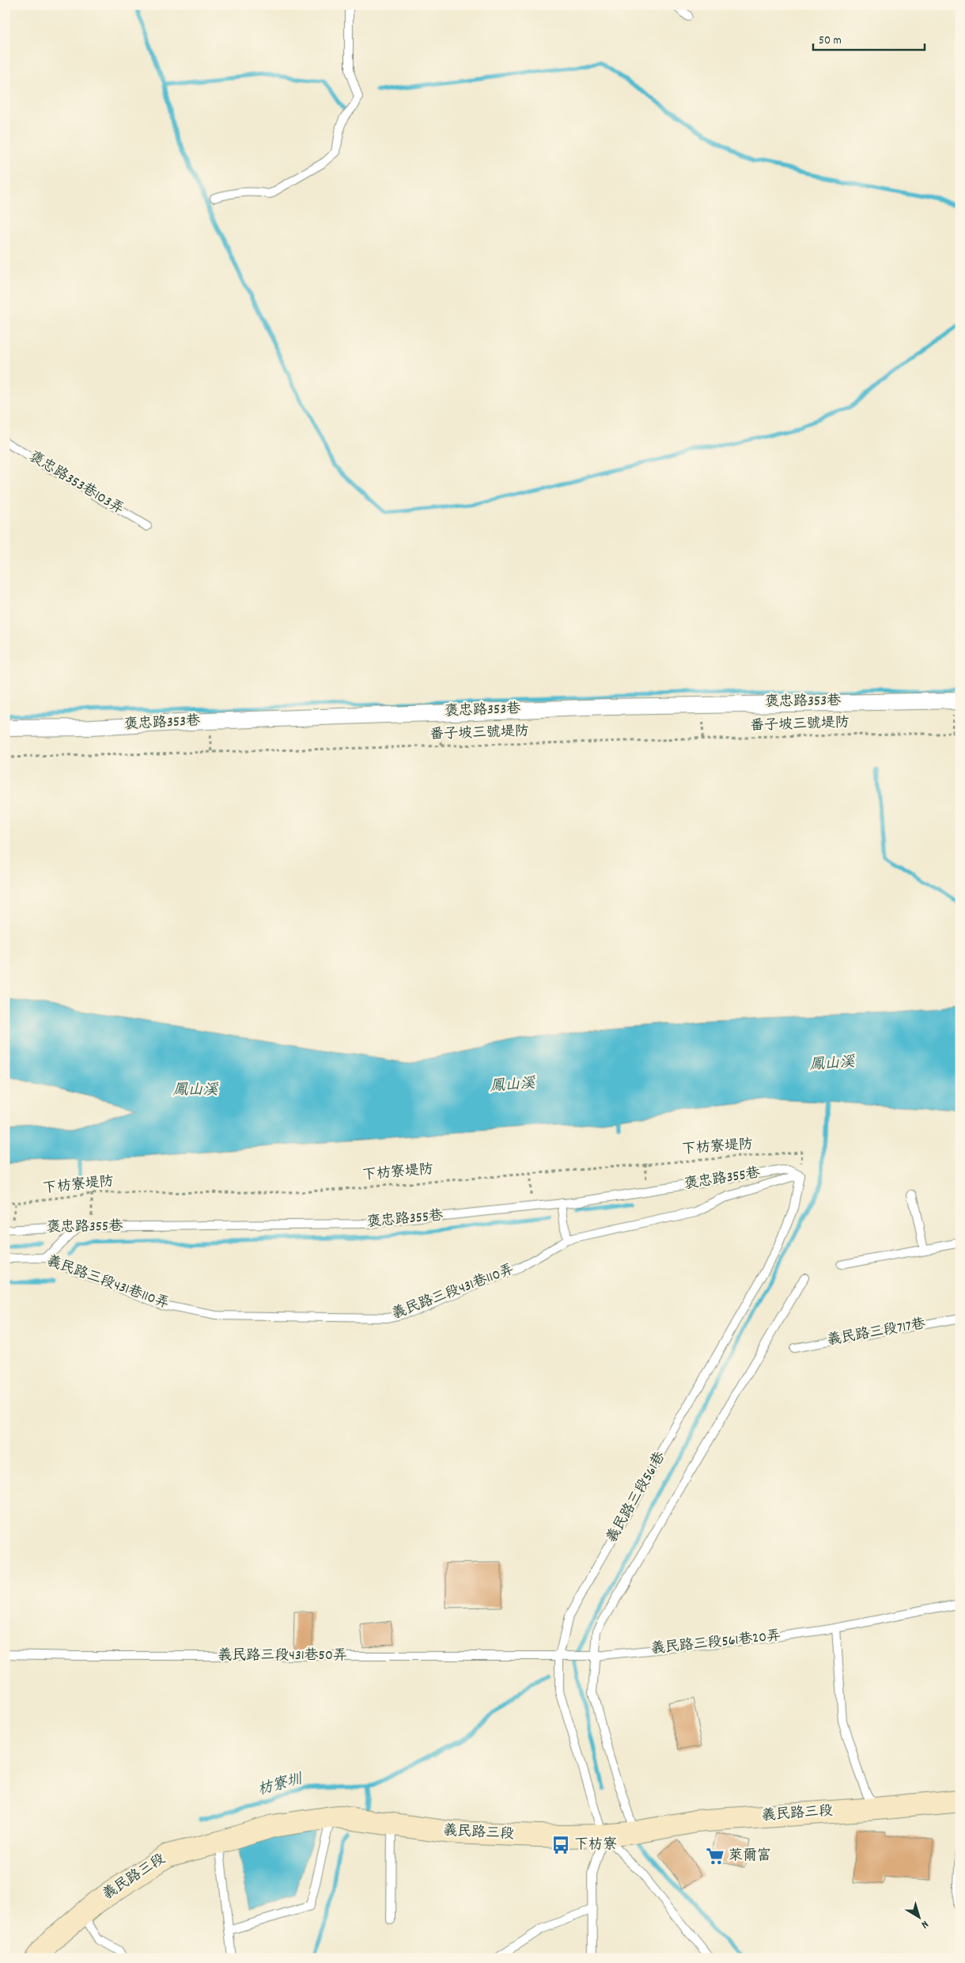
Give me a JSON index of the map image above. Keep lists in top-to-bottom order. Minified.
{"streets":{"main road":["義民路三段"],"street":["褒忠路353巷"],"lane":["褒忠路353巷103弄","褒忠路355巷","義民路三段431巷110弄","義民路三段717巷","義民路三段561巷","義民路三段561巷20弄","義民路三段431巷50弄"],"path":["番子坡三號堤防","下枋寮堤防"]},"crossings":[["下枋寮堤防","褒忠路355巷"],["下枋寮堤防","義民路三段431巷110弄"],["下枋寮堤防","義民路三段561巷"],["褒忠路355巷","義民路三段431巷110弄"],["褒忠路355巷","義民路三段561巷"],["義民路三段431巷110弄","義民路三段561巷"],["義民路三段561巷","義民路三段561巷20弄"],["義民路三段561巷","義民路三段431巷50弄"],["義民路三段561巷","義民路三段"],["義民路三段561巷20弄","義民路三段431巷50弄"]],"water":["鳳山溪","枋寮圳"],"places":{"bus stop":["下枋寮"],"supermarket":["萊爾富"]},"scale_bar":"50 m","north":"bottom right"}
